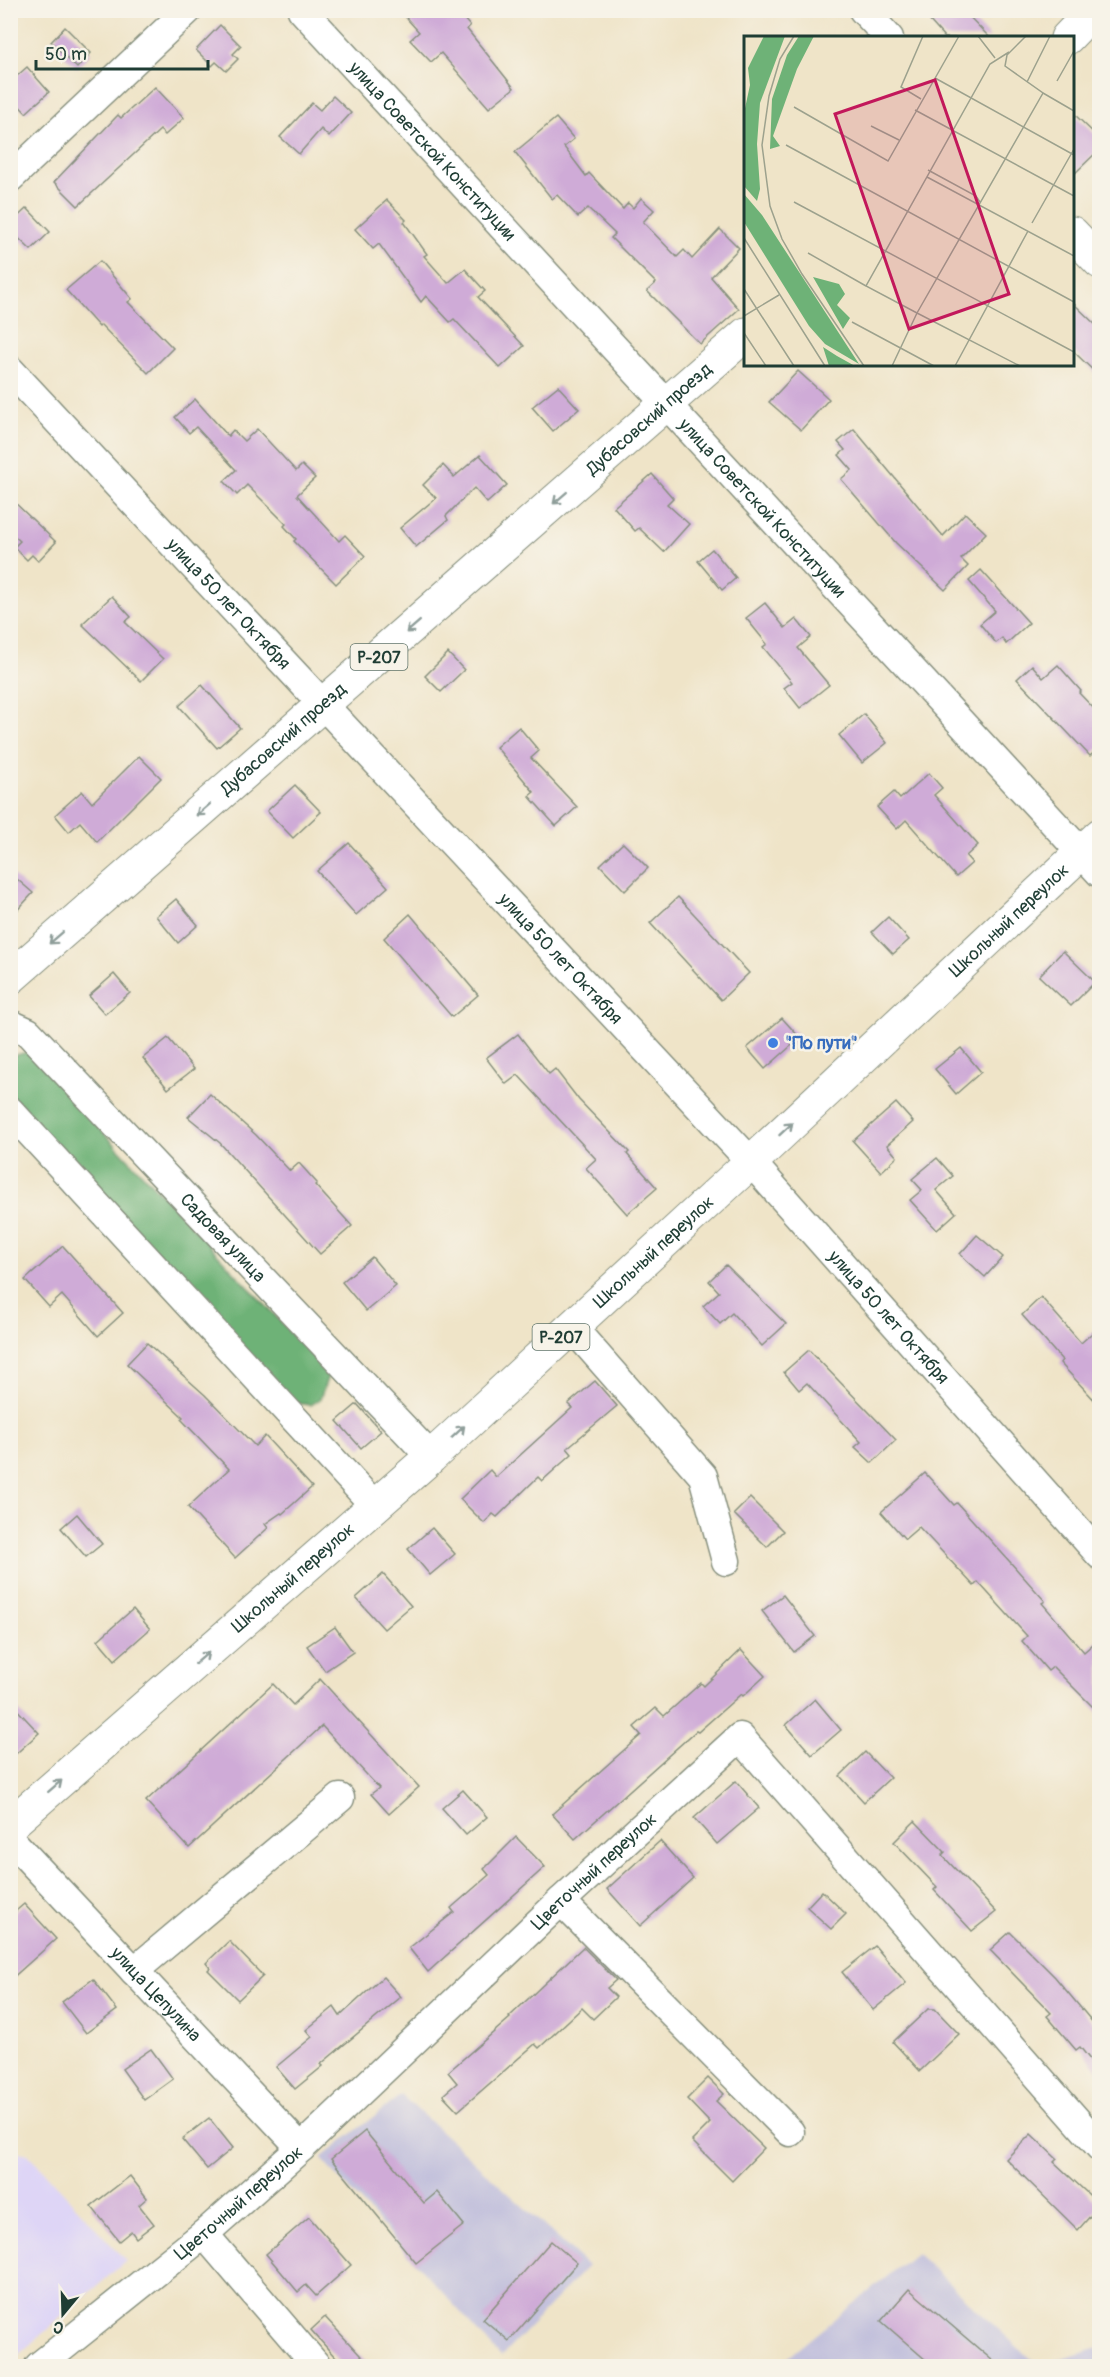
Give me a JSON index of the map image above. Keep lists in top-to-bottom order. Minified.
{"streets":{"main road":["Дубасовский проезд","Р-207","Школьный переулок"],"street":["улица Советской Конституции","улица 50 лет Октября","Садовая улица","Цветочный переулок","улица Цепулина"]},"crossings":[["улица Советской Конституции","Дубасовский проезд"],["улица Советской Конституции","Школьный переулок"],["Дубасовский проезд","улица 50 лет Октября"],["улица 50 лет Октября","Школьный переулок"],["Школьный переулок","Садовая улица"],["Цветочный переулок","улица Цепулина"]],"one_way":["Дубасовский проезд","Школьный переулок"],"places":["\"По пути\""],"scale_bar":"50 m","north":"bottom"}
